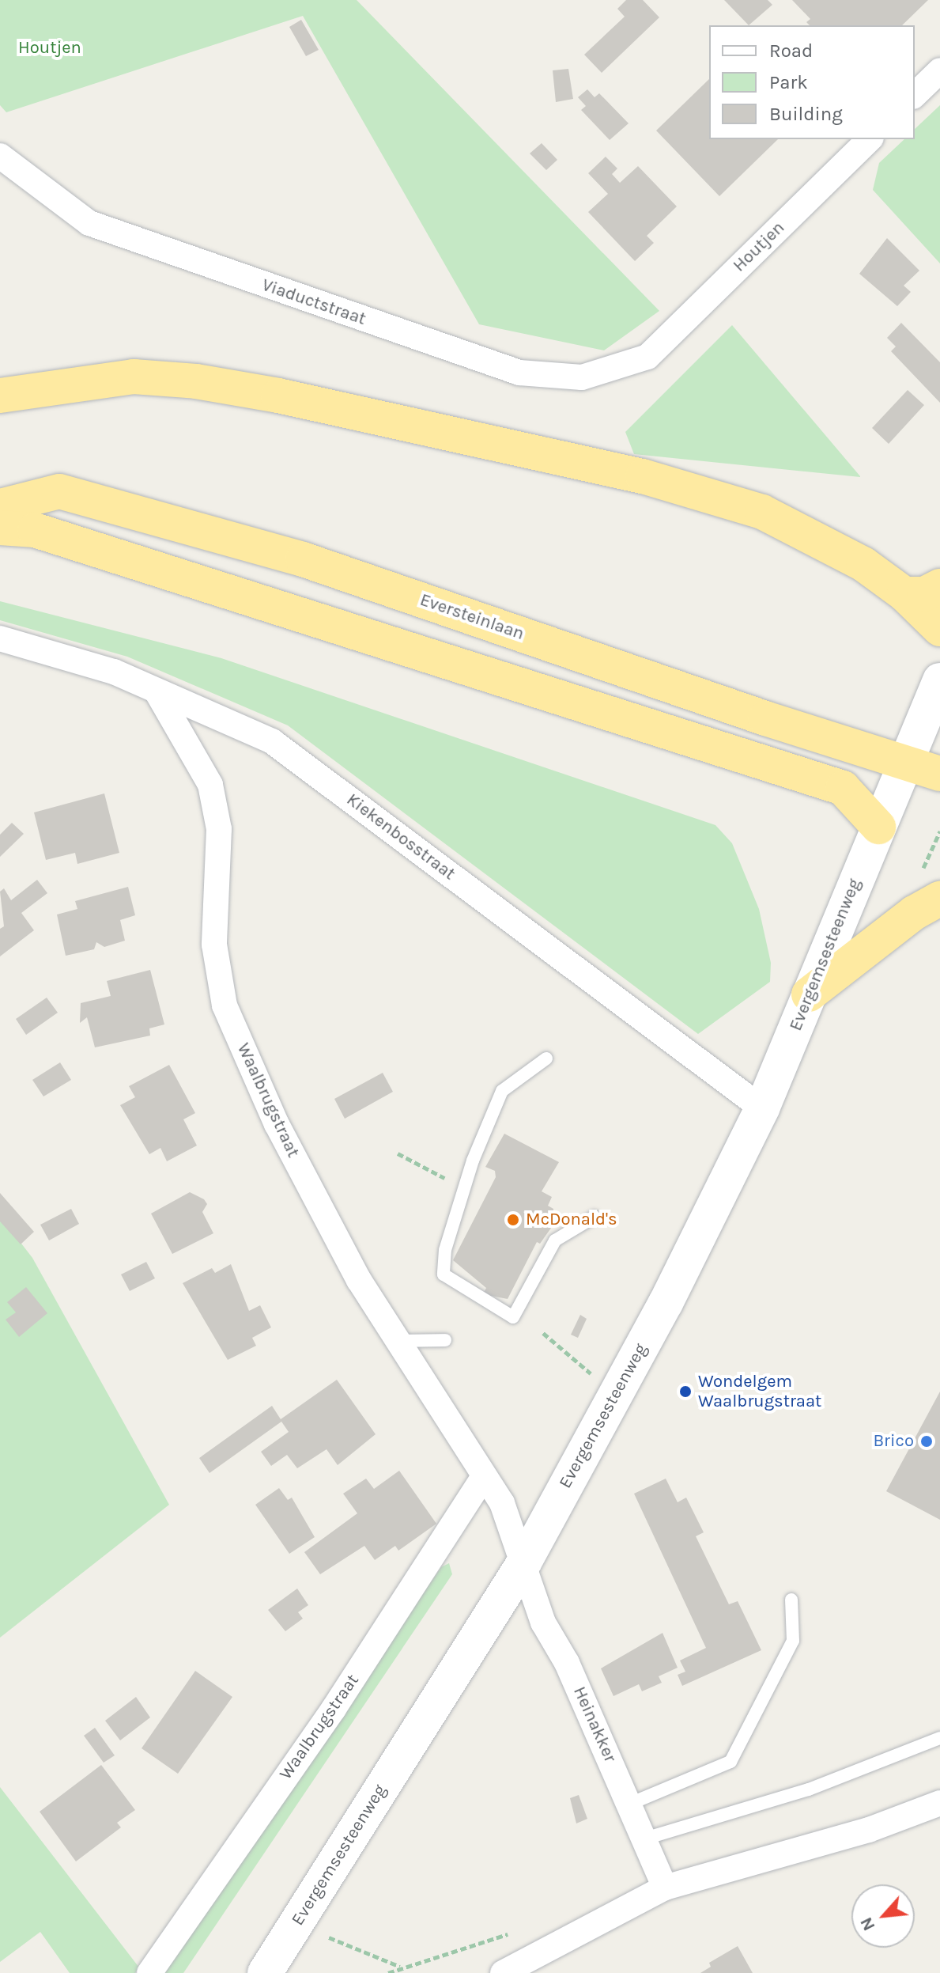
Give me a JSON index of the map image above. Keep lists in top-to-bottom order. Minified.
{"streets":{"highway":["Eversteinlaan"],"main road":["Evergemsesteenweg"],"street":["Houtjen","Viaductstraat","Kiekenbosstraat","Waalbrugstraat","Heinakker"]},"crossings":[["Houtjen","Viaductstraat"],["Eversteinlaan","Evergemsesteenweg"],["Kiekenbosstraat","Evergemsesteenweg"],["Kiekenbosstraat","Waalbrugstraat"],["Evergemsesteenweg","Waalbrugstraat"],["Evergemsesteenweg","Heinakker"],["Waalbrugstraat","Heinakker"]],"parks":["Houtjen"],"places":["McDonald's","Wondelgem Waalbrugstraat","Brico"],"legend":["Road","Park","Building"],"north":"bottom left"}
